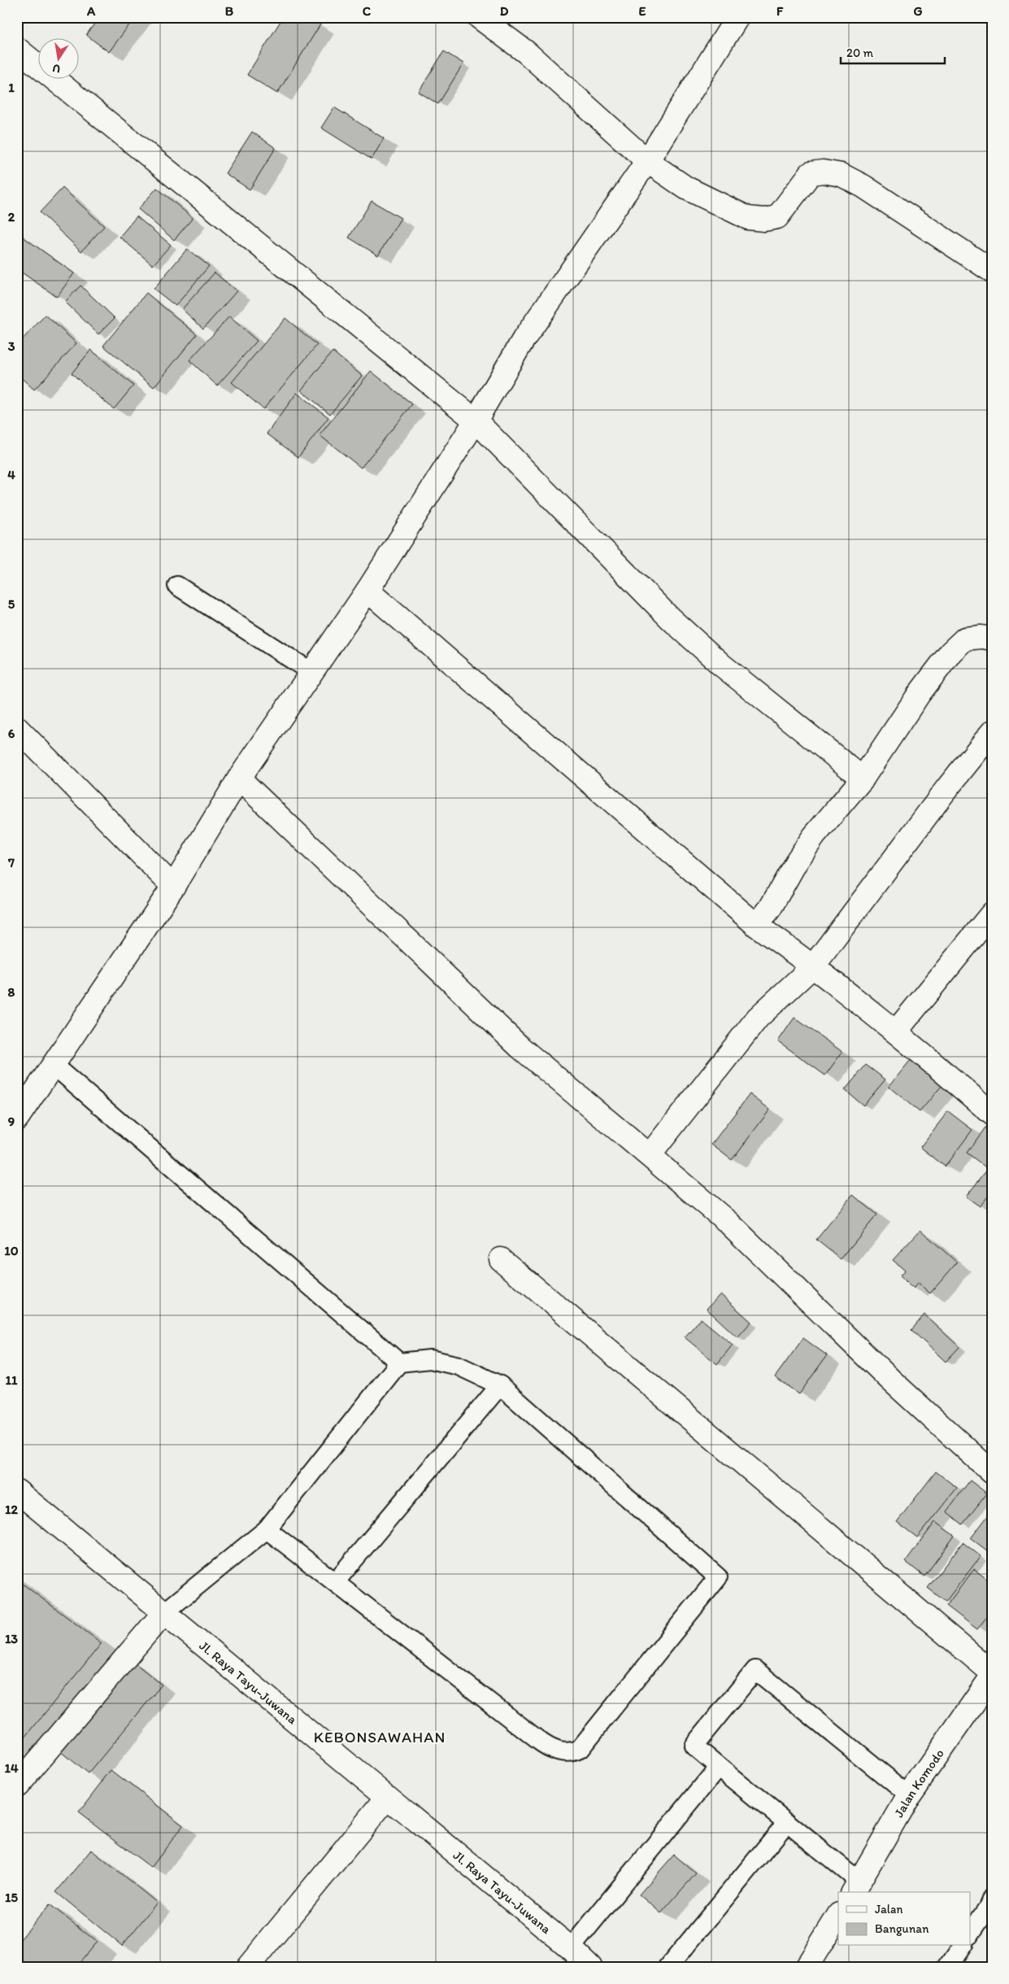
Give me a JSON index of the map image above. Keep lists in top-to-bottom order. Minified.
{"streets":{"street":["Jl. Raya Tayu-Juwana","Jalan Komodo"]},"districts":["KEBONSAWAHAN"],"legend":["Jalan","Bangunan"],"scale_bar":"20 m","north":"bottom","grid":{"columns":["A","B","C","D","E","F","G"],"rows":["1","2","3","4","5","6","7","8","9","10","11","12","13","14","15"]}}
